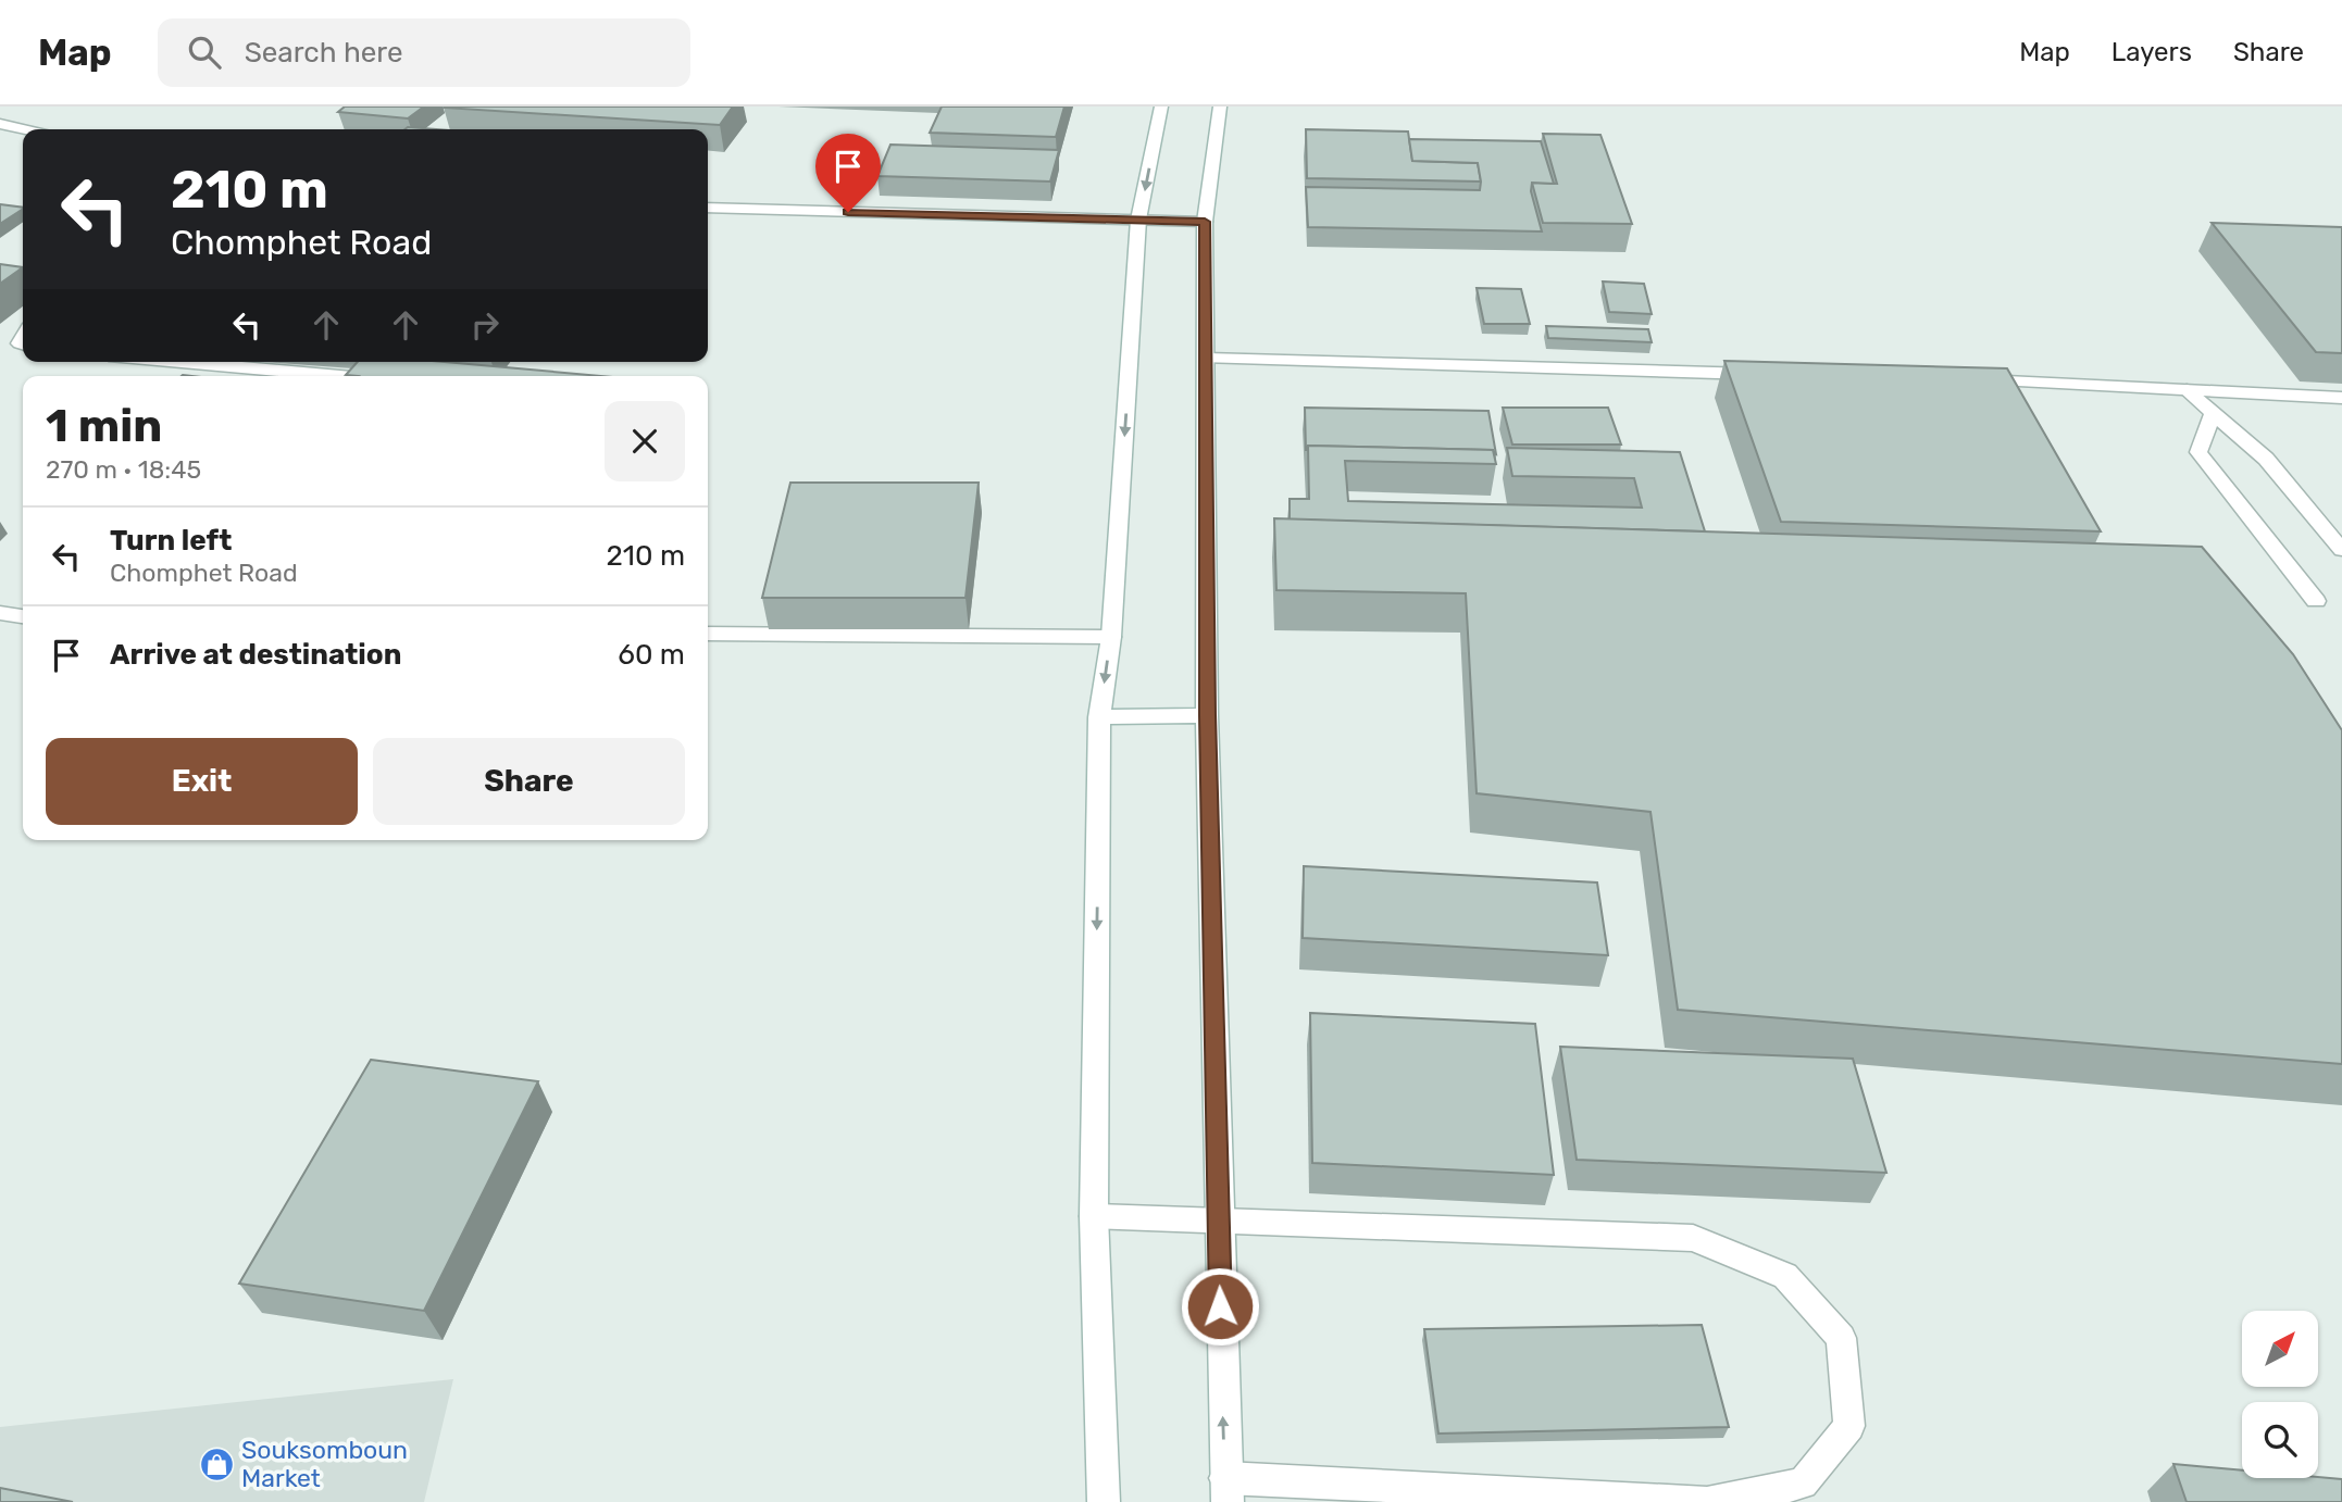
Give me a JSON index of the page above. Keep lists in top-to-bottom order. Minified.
{"places":{"shop":["Souksomboun Market"]},"north":"top right","page":{"header":"Map","search":"Search here","nav":["Map","Layers","Share"],"turn":["210 m","Chomphet Road"],"heading":["1 min","270 m · 18:45"],"list":[{"name":"Turn left","note":"Chomphet Road","value":"210 m"},{"name":"Arrive at destination","value":"60 m"}],"buttons":["Exit","Share"]}}
